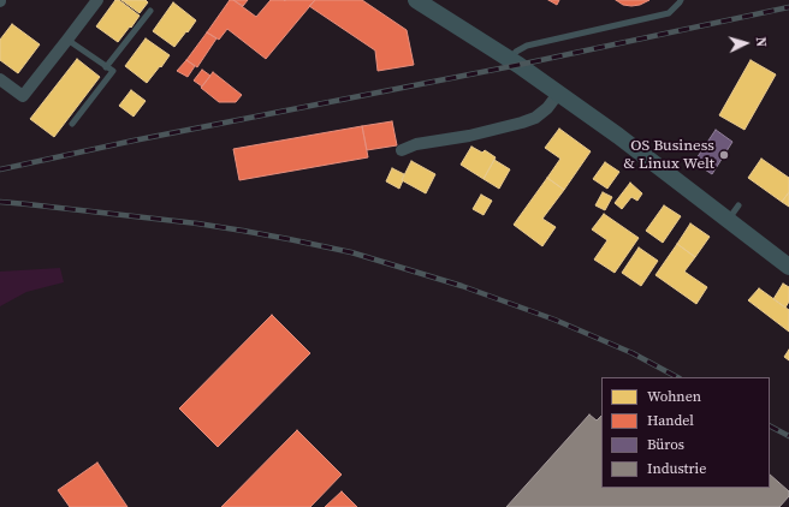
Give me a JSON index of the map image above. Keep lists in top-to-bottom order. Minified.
{"places":["OS Business & Linux Welt"],"legend":["Wohnen","Handel","Büros","Industrie"],"north":"right"}
